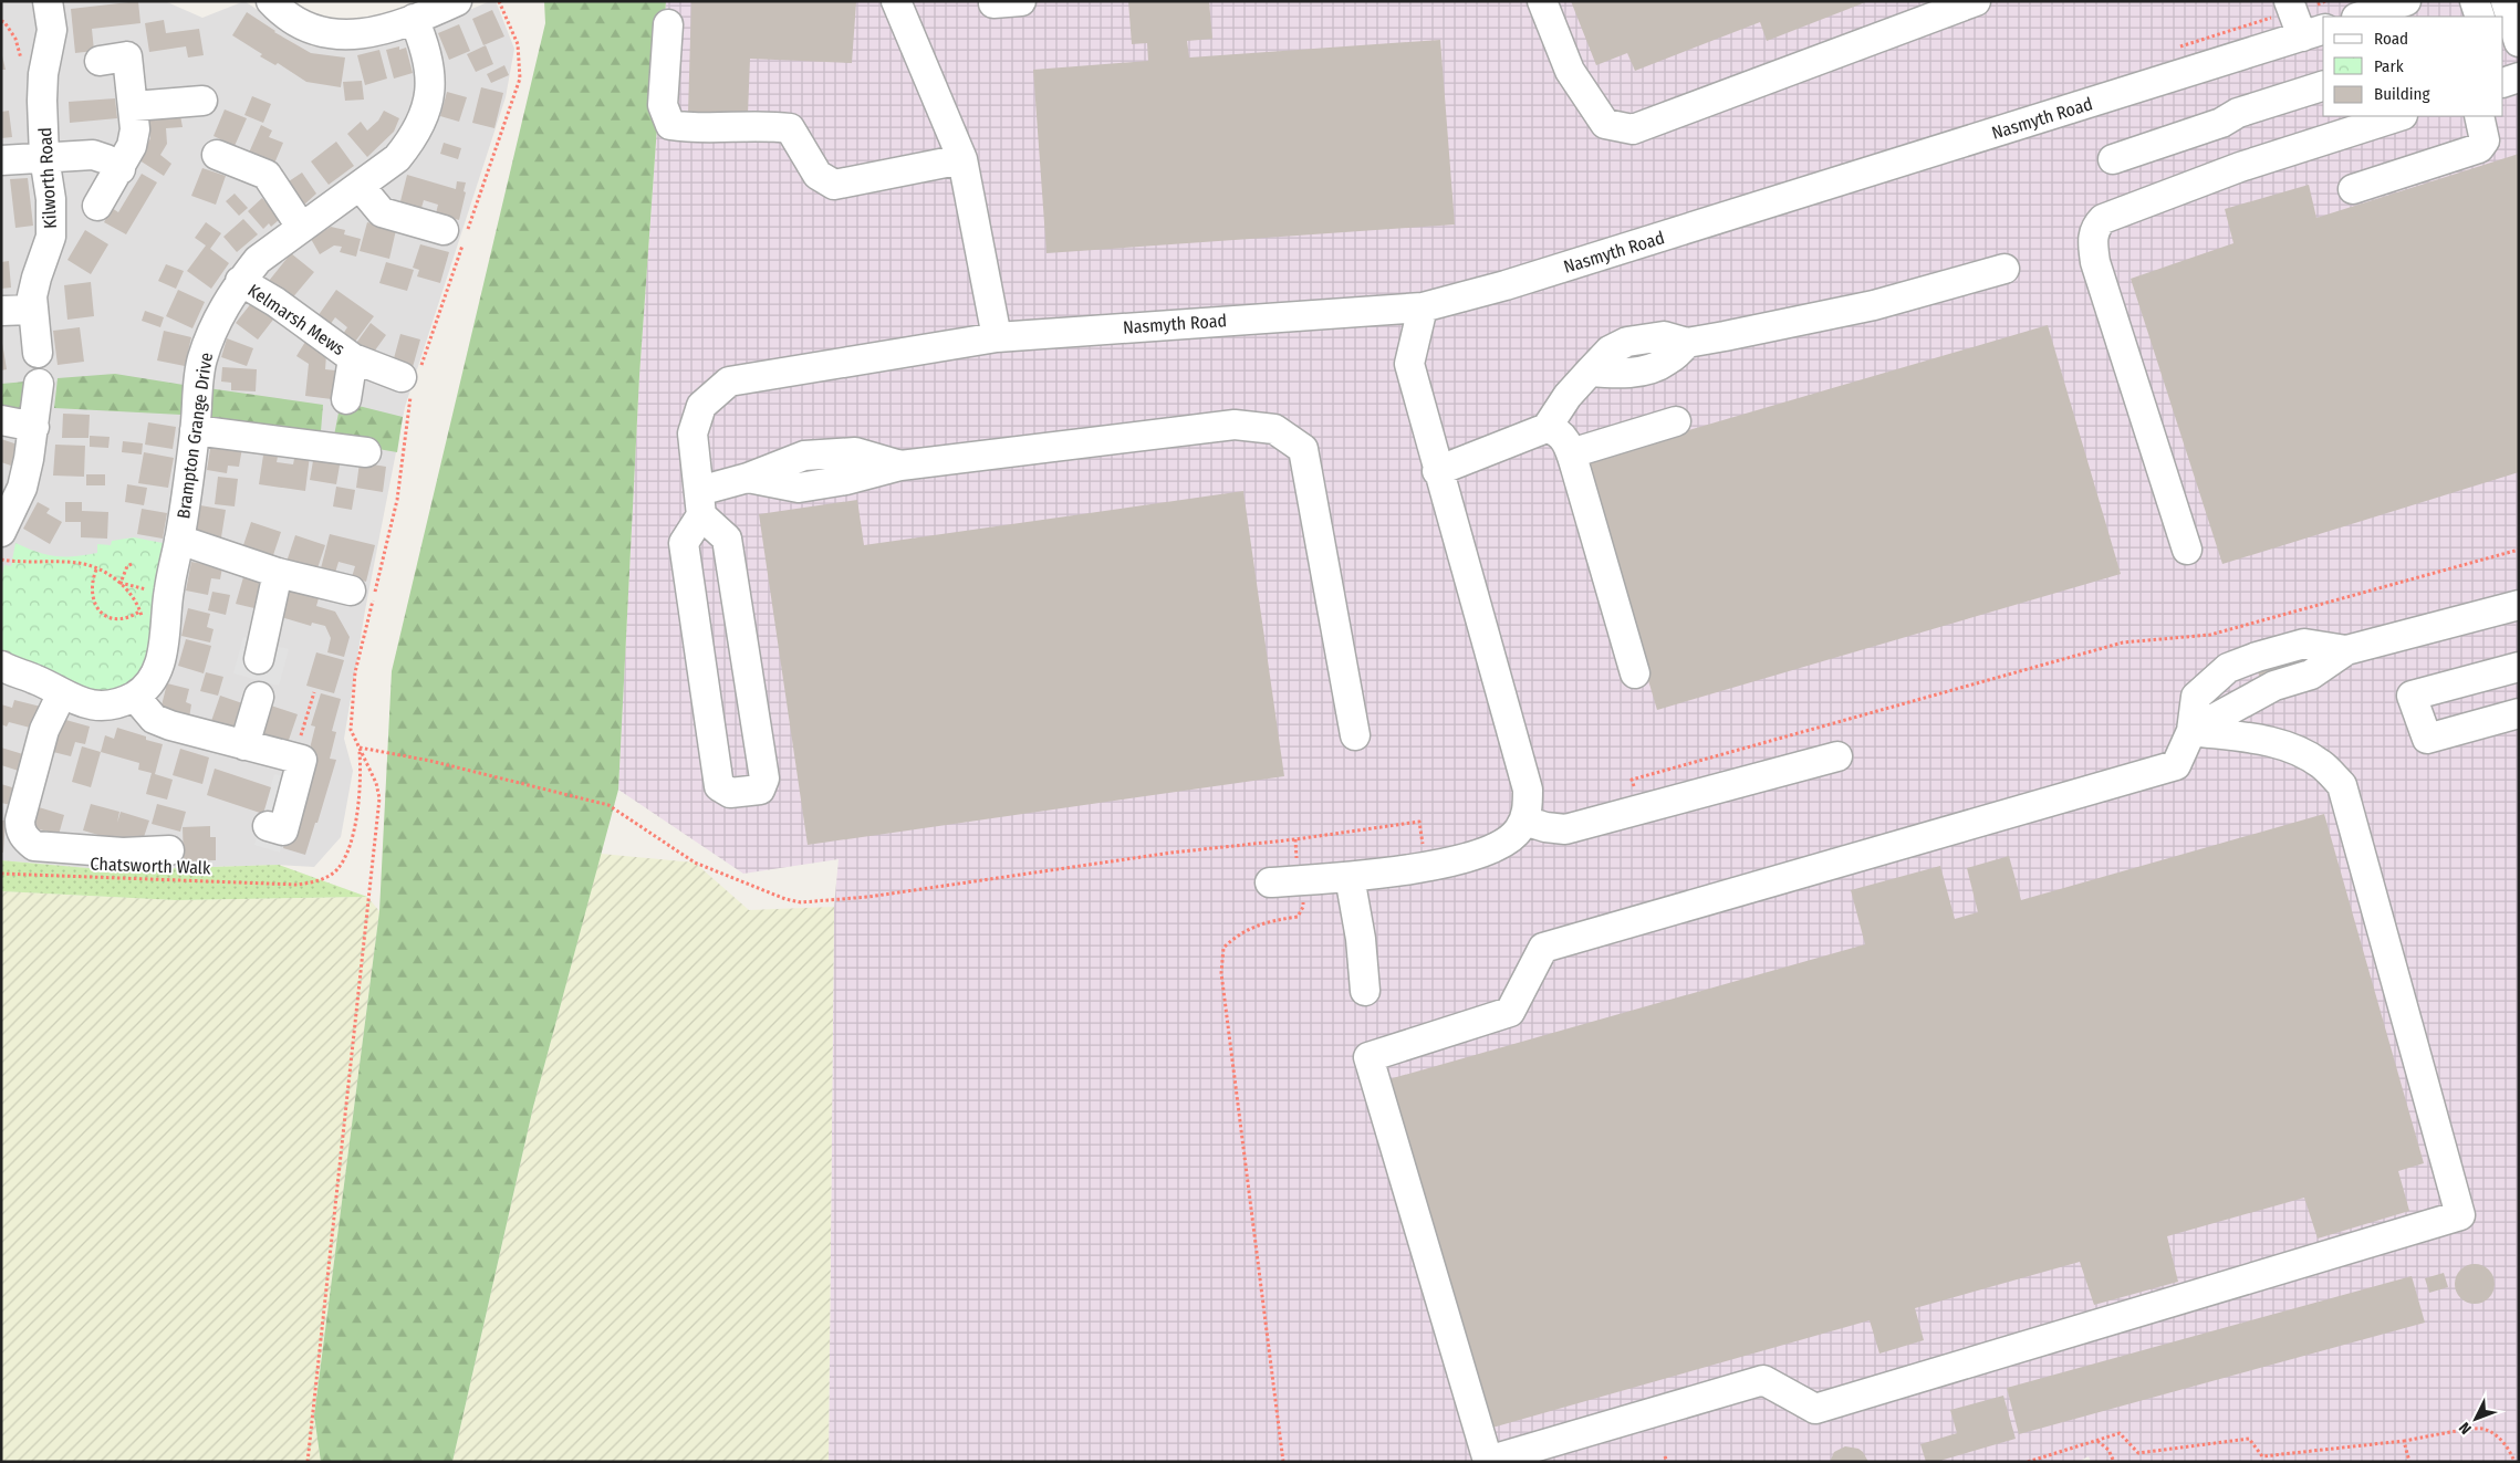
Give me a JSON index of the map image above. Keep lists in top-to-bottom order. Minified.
{"streets":{"street":["Nasmyth Road","Kilworth Road","Kelmarsh Mews","Brampton Grange Drive"],"path":["Chatsworth Walk"]},"crossings":[["Kelmarsh Mews","Brampton Grange Drive"]],"legend":["Road","Park","Building"],"north":"bottom left"}
